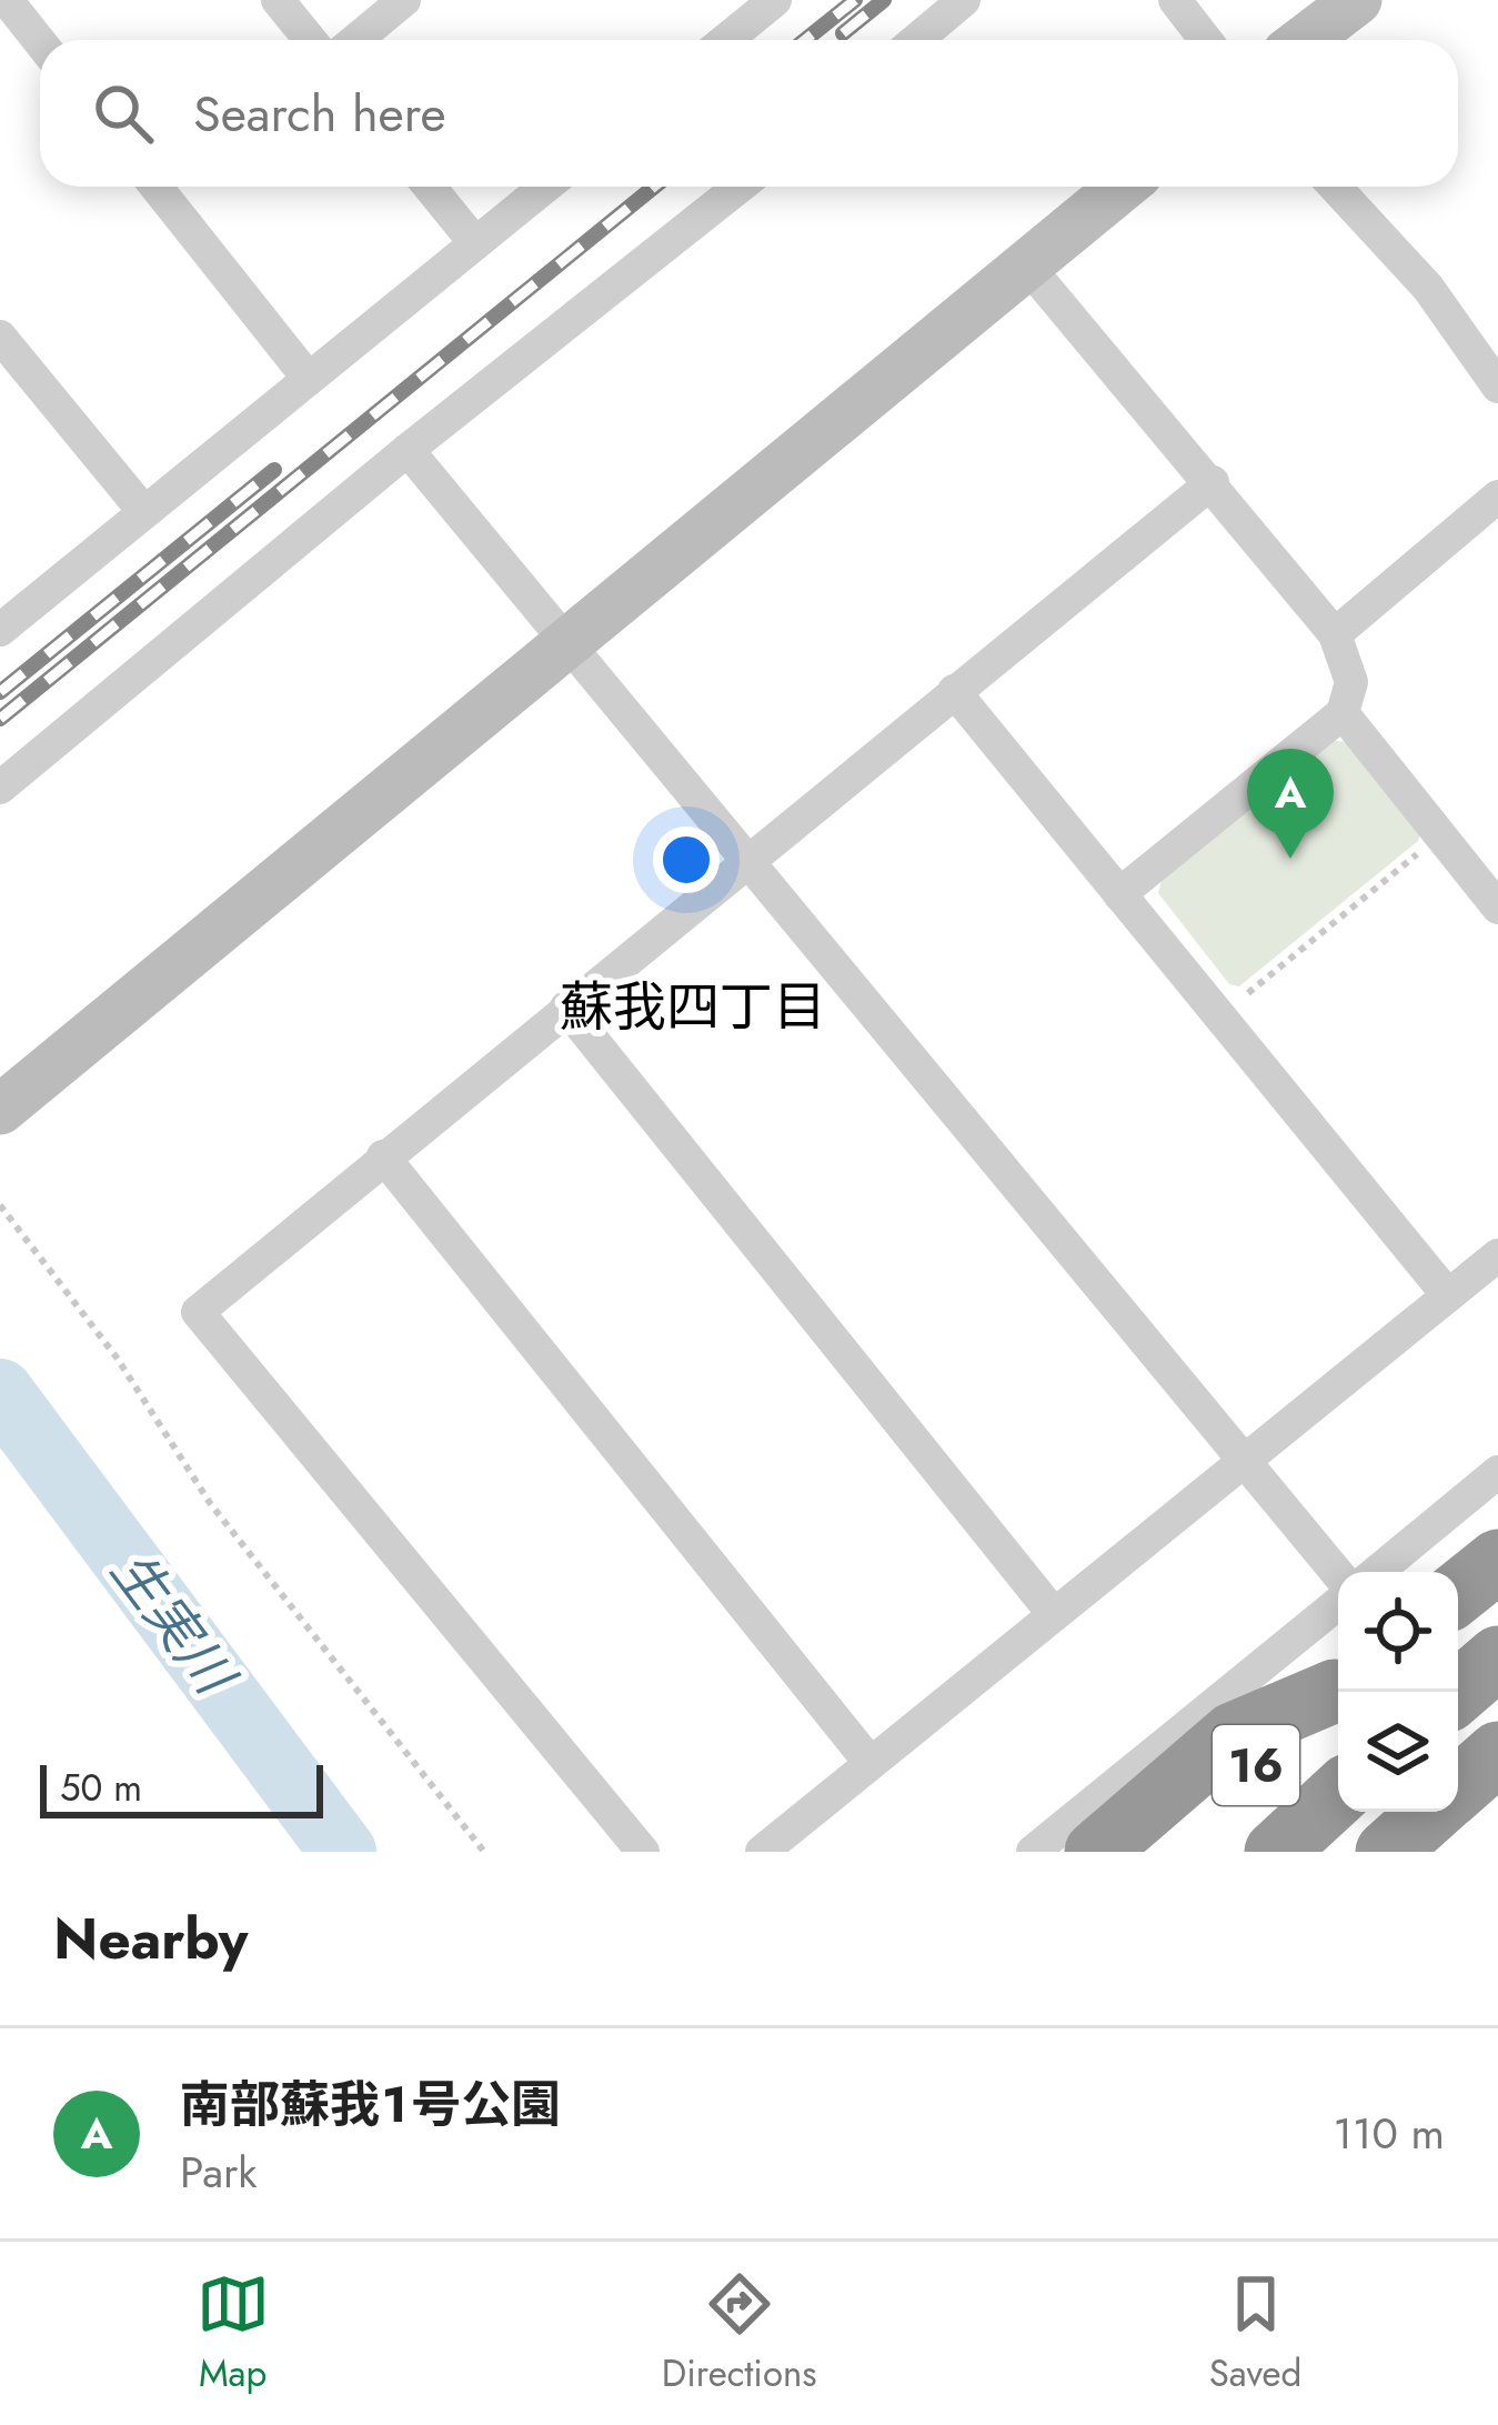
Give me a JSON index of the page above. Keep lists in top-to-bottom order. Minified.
{"streets":{"highway":["16"]},"districts":["蘇我四丁目"],"water":["生実川"],"scale_bar":"50 m","page":{"search":"Search here","pins":"A","scale":"50 m","heading":"Nearby","list":[{"mark":"A","name":"南部蘇我１号公園","note":"Park","value":"110 m"}],"nav":["Map","Directions","Saved"]}}
